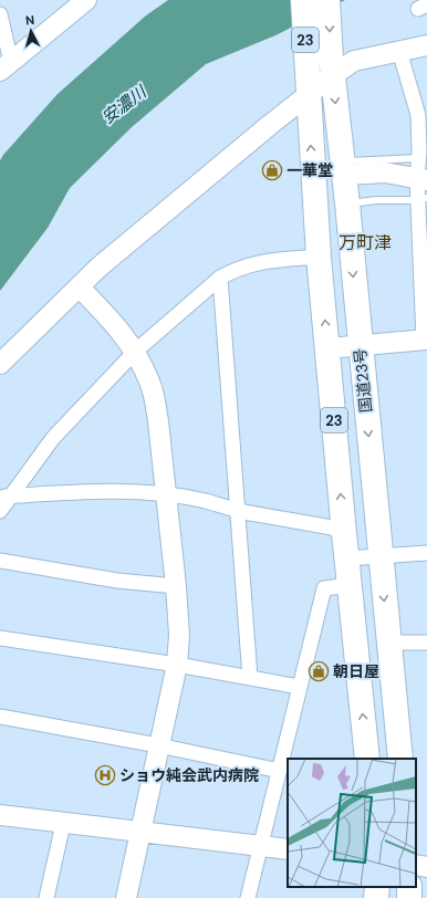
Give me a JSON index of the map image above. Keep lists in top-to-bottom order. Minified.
{"streets":{"highway":["23","国道23号"]},"districts":["万町津"],"water":["安濃川"],"places":{"shop":["一華堂","朝日屋"],"hospital":["ショウ純会武内病院"]},"north":"top"}
